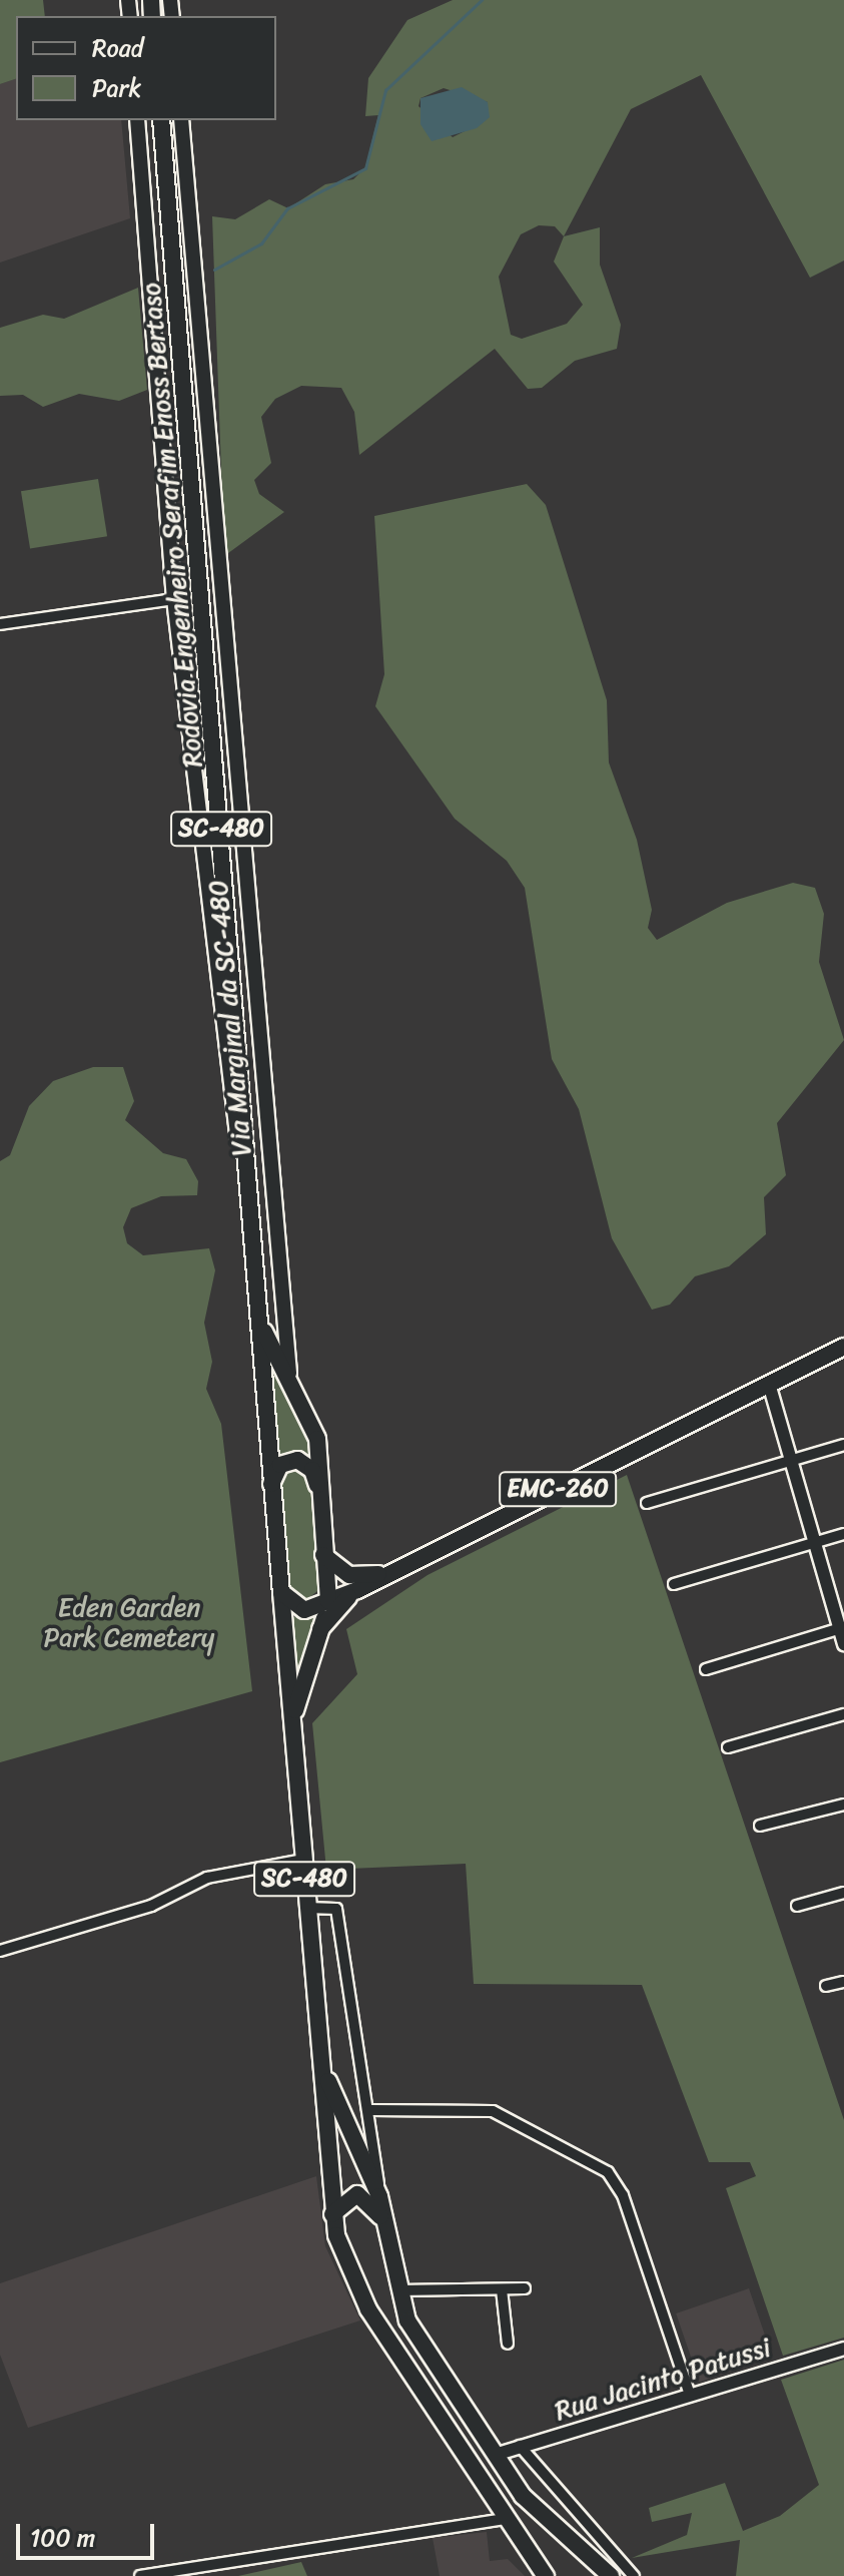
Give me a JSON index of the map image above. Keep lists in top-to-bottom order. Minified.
{"streets":{"main road":["Rodovia Engenheiro Serafim Enoss Bertaso","SC-480","Via Marginal da SC-480","EMC-260"],"street":["Rua Jacinto Patussi"]},"crossings":[["Rodovia Engenheiro Serafim Enoss Bertaso","SC-480"],["Rodovia Engenheiro Serafim Enoss Bertaso","Via Marginal da SC-480"],["Rodovia Engenheiro Serafim Enoss Bertaso","EMC-260"],["Rodovia Engenheiro Serafim Enoss Bertaso","Rua Jacinto Patussi"],["SC-480","EMC-260"]],"parks":["Eden Garden Park Cemetery"],"legend":["Road","Park"],"scale_bar":"100 m"}
